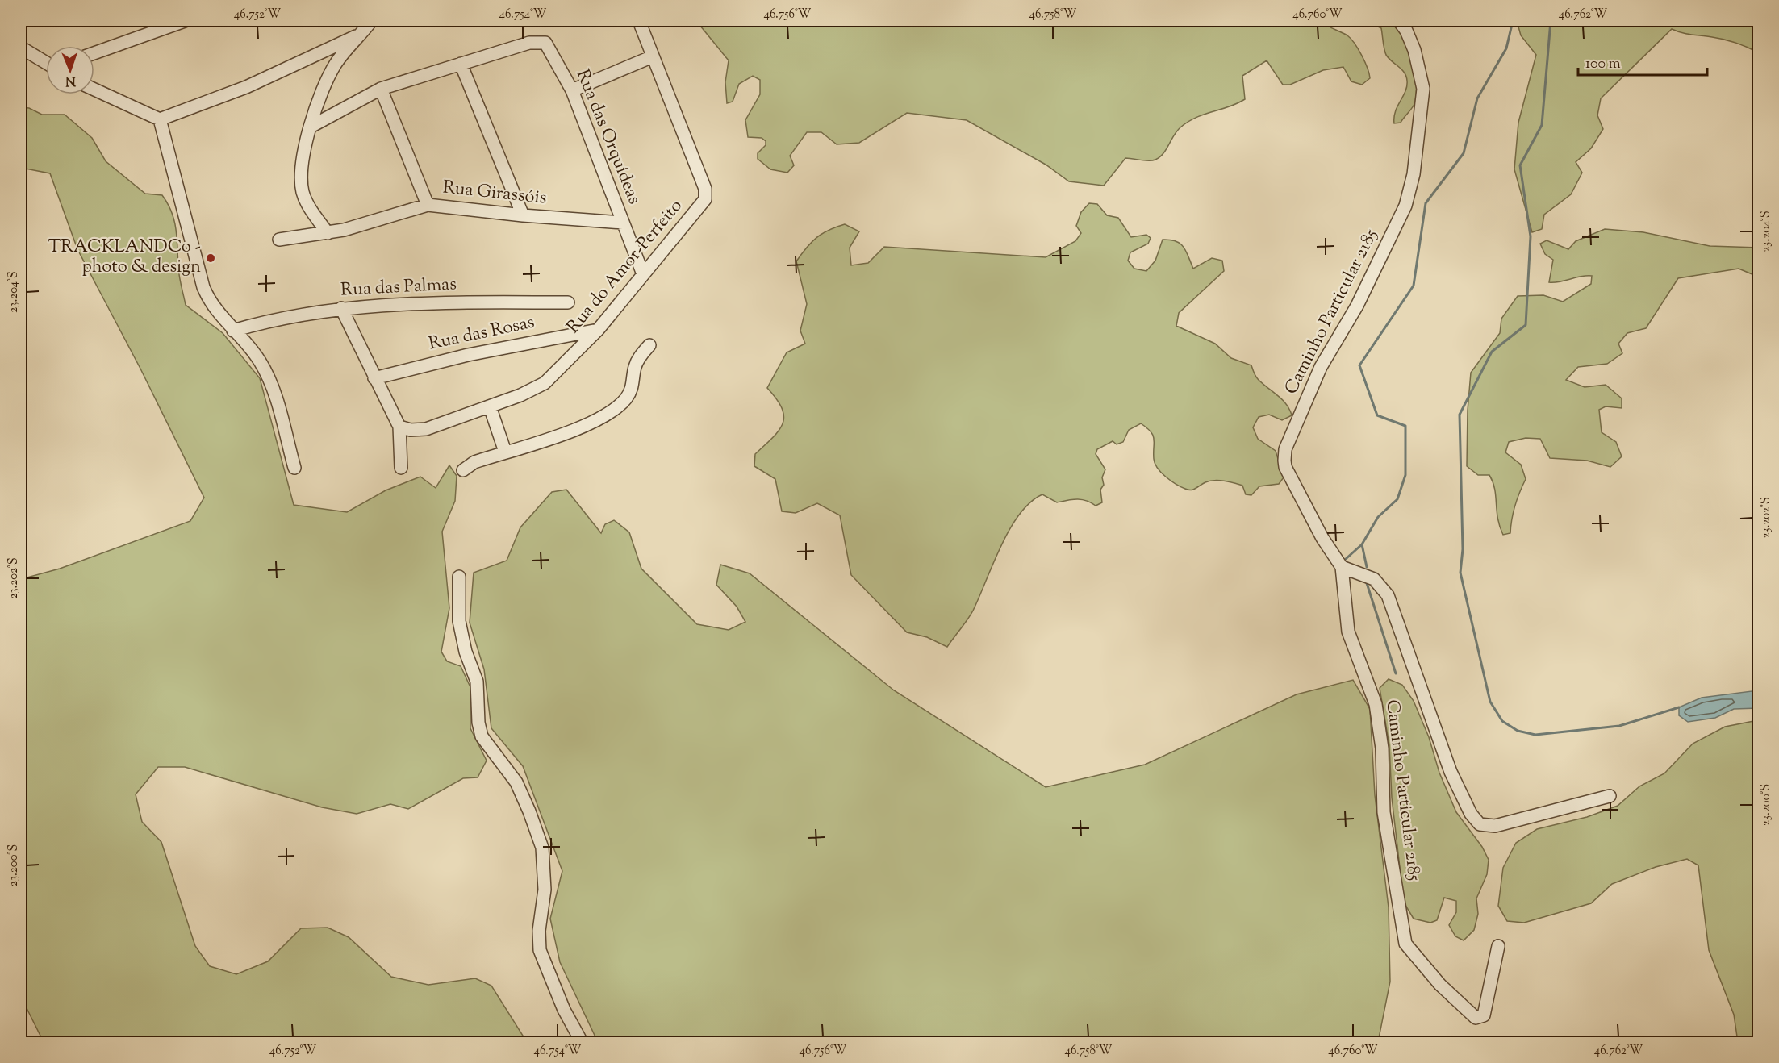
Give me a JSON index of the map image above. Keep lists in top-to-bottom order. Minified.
{"streets":{"street":["Rua das Orquídeas","Rua Girassóis","Rua do Amor-Perfeito","Rua das Palmas","Caminho Particular 2185","Rua das Rosas"]},"crossings":[["Rua das Orquídeas","Rua Girassóis"],["Rua das Orquídeas","Rua do Amor-Perfeito"],["Rua do Amor-Perfeito","Rua das Rosas"]],"places":["TRACKLANDCo - photo & design"],"scale_bar":"100 m","north":"bottom","coordinates":["46.752°W","46.754°W","46.756°W","46.758°W","46.760°W","46.762°W","23.204°S","23.202°S","23.200°S"]}
